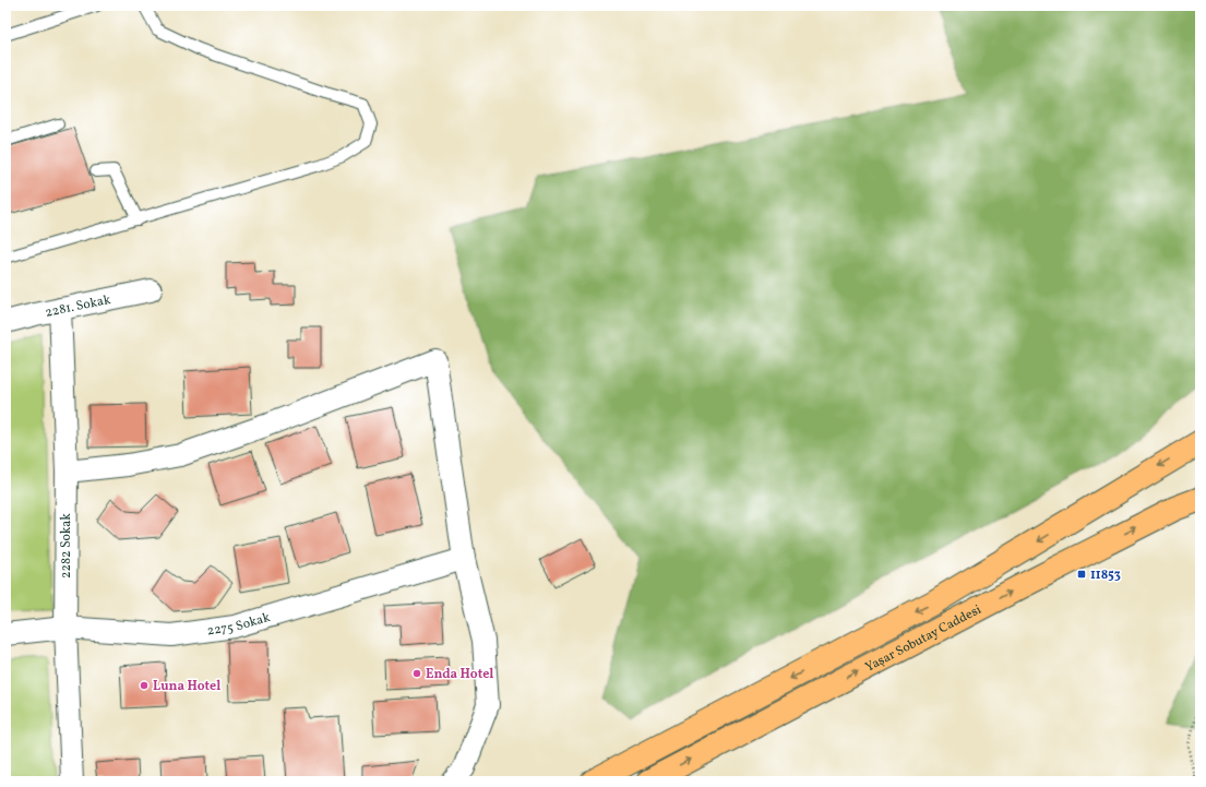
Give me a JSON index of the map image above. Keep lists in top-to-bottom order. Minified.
{"streets":{"main road":["Yaşar Sobutay Caddesi"],"street":["2281. Sokak","2282 Sokak","2275 Sokak"]},"crossings":[["2281. Sokak","2282 Sokak"],["2282 Sokak","2275 Sokak"]],"places":{"transit":["11853"],"other":["Enda Hotel","Luna Hotel"]}}
